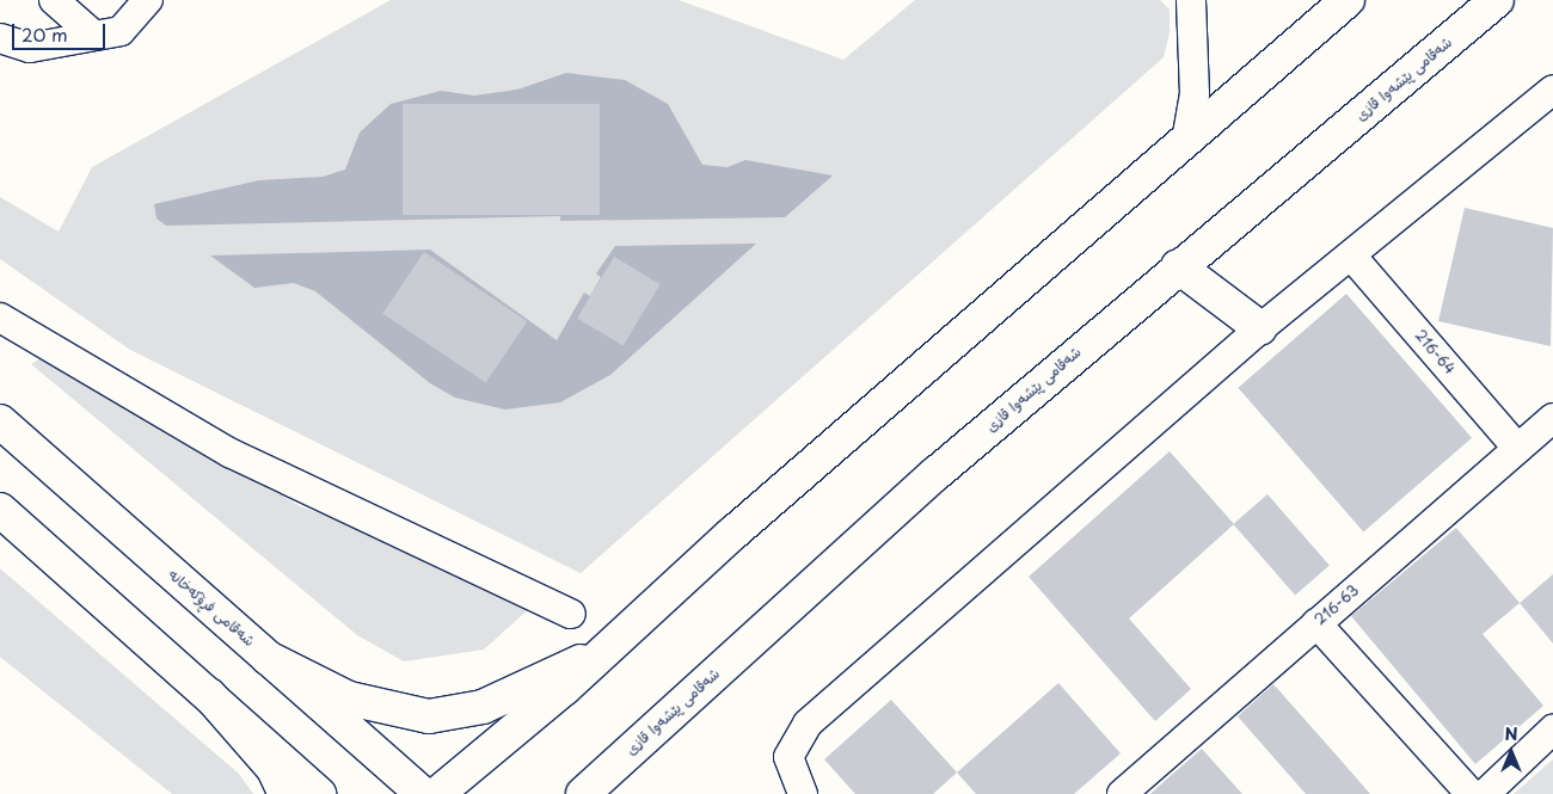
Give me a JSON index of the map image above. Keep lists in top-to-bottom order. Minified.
{"streets":{"main road":["شەقامی پێشەوا قازی","شەقامی فڕۆکەخانە"],"street":["216-64","216-63"]},"crossings":[["216-64","216-63"]],"scale_bar":"20 m","north":"top"}
